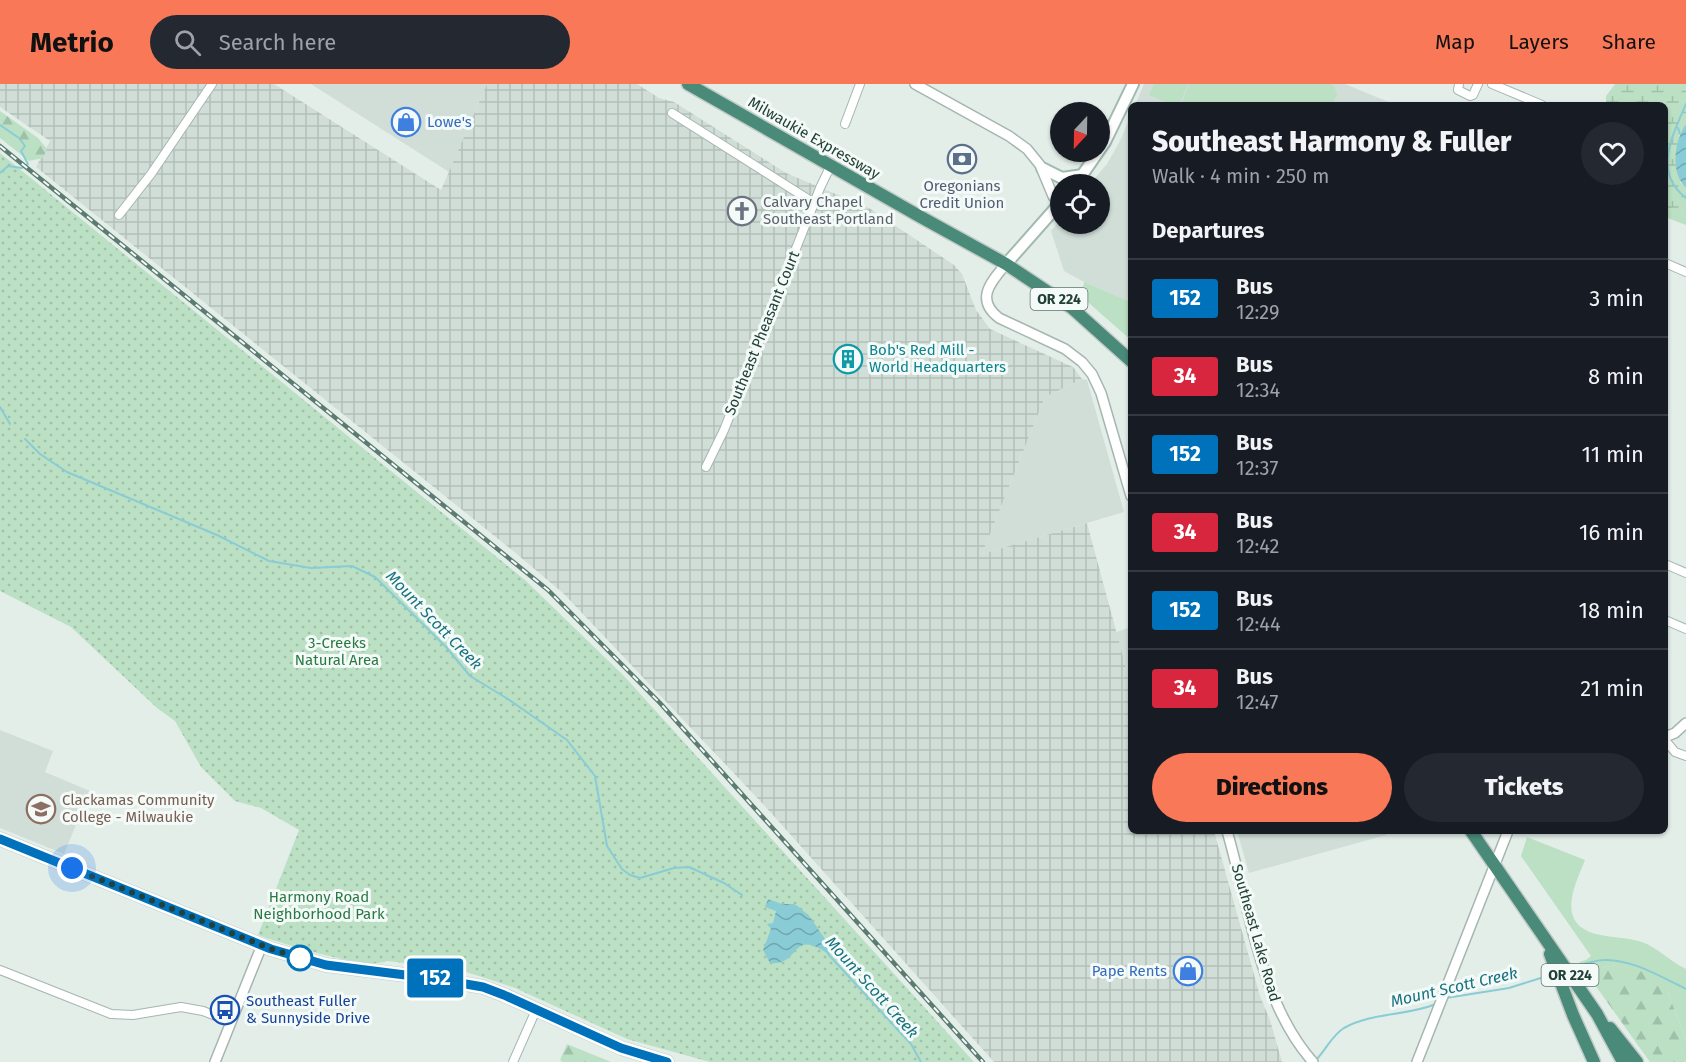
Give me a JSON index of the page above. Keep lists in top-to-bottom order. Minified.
{"streets":{"highway":["Milwaukie Expressway","OR 224"],"street":["Southeast Pheasant Court","Southeast Lake Road"]},"crossings":[["Milwaukie Expressway","Southeast Pheasant Court"]],"water":["Mount Scott Creek"],"parks":["3-Creeks Natural Area","Harmony Road Neighborhood Park"],"places":{"shop":["Lowe's","Pape Rents"],"bank":["Oregonians Credit Union"],"church":["Calvary Chapel Southeast Portland"],"building":["Bob's Red Mill - World Headquarters"],"school or university":["Clackamas Community College - Milwaukie"],"bus stop":["Southeast Fuller & Sunnyside Drive"]},"lines":["bus line 152"],"north":"bottom","page":{"header":"Metrio","search":"Search here","nav":["Map","Layers","Share"],"on_map":"152","heading":[["Southeast Harmony & Fuller","Walk · 4 min · 250 m"],"Departures"],"list":[{"mark":"152","name":"Bus","note":"12:29","value":"3 min"},{"mark":"34","name":"Bus","note":"12:34","value":"8 min"},{"mark":"152","name":"Bus","note":"12:37","value":"11 min"},{"mark":"34","name":"Bus","note":"12:42","value":"16 min"},{"mark":"152","name":"Bus","note":"12:44","value":"18 min"},{"mark":"34","name":"Bus","note":"12:47","value":"21 min"}],"buttons":["Directions","Tickets"]}}
